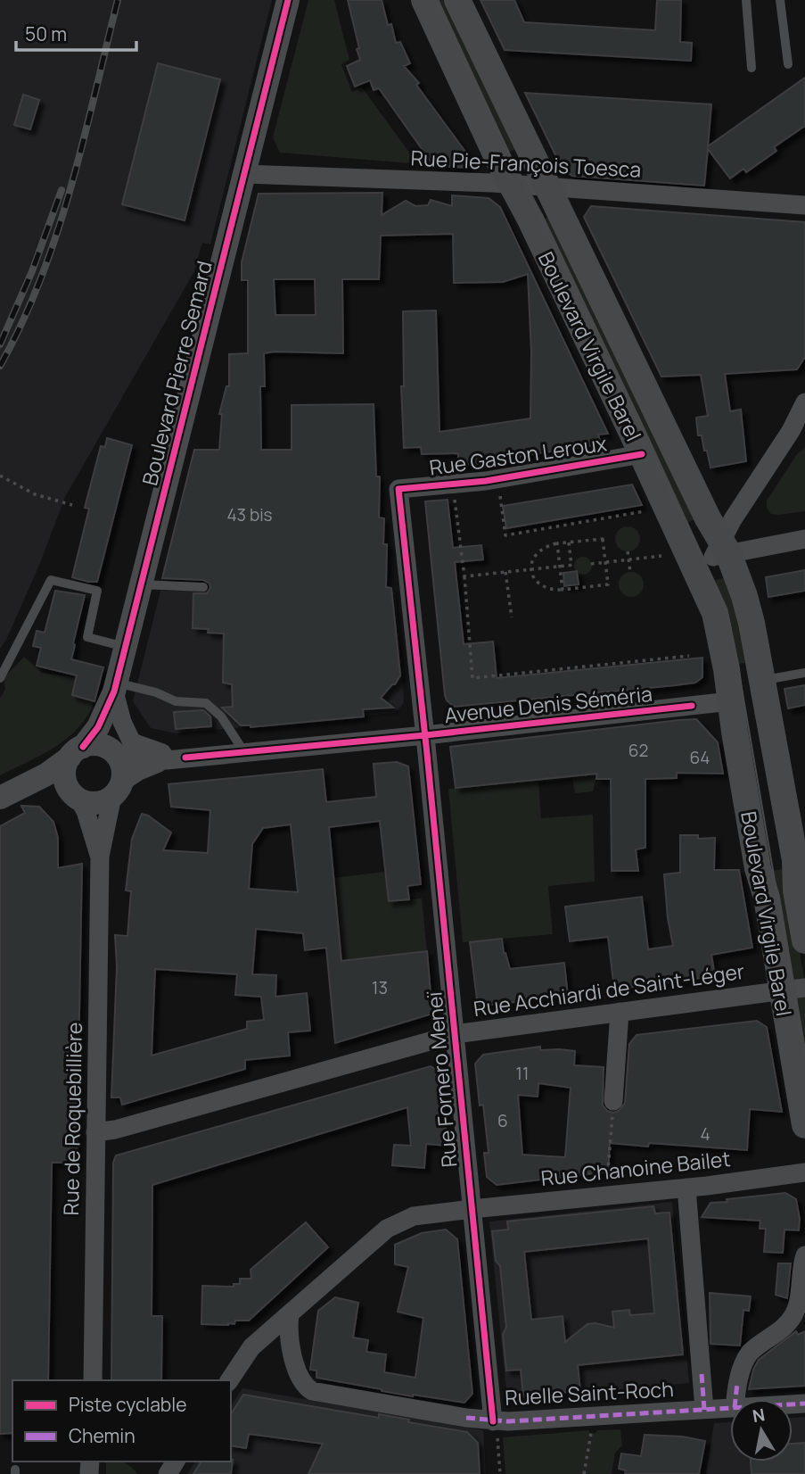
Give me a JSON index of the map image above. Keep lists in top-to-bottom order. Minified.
{"streets":{"main road":["Boulevard Virgile Barel"],"street":["Rue Pie-François Toesca","Boulevard Pierre Semard","Rue Gaston Leroux","Avenue Denis Séméria","Rue Acchiardi de Saint-Léger","Rue Fornero Meneï","Rue de Roquebillière","Rue Chanoine Bailet","Ruelle Saint-Roch"]},"crossings":[["Rue Pie-François Toesca","Boulevard Virgile Barel"],["Rue Pie-François Toesca","Boulevard Pierre Semard"],["Boulevard Virgile Barel","Rue Gaston Leroux"],["Boulevard Virgile Barel","Avenue Denis Séméria"],["Boulevard Virgile Barel","Rue Acchiardi de Saint-Léger"],["Boulevard Pierre Semard","Avenue Denis Séméria"],["Boulevard Pierre Semard","Rue de Roquebillière"],["Rue Gaston Leroux","Rue Fornero Meneï"],["Avenue Denis Séméria","Rue Fornero Meneï"],["Avenue Denis Séméria","Rue de Roquebillière"],["Rue Acchiardi de Saint-Léger","Rue Fornero Meneï"],["Rue Acchiardi de Saint-Léger","Rue de Roquebillière"],["Rue Fornero Meneï","Rue Chanoine Bailet"],["Rue Fornero Meneï","Ruelle Saint-Roch"],["Rue Chanoine Bailet","Ruelle Saint-Roch"]],"house_numbers":["43 bis","62","64","13","11","6","4"],"legend":["Piste cyclable","Chemin"],"scale_bar":"50 m","north":"top"}
